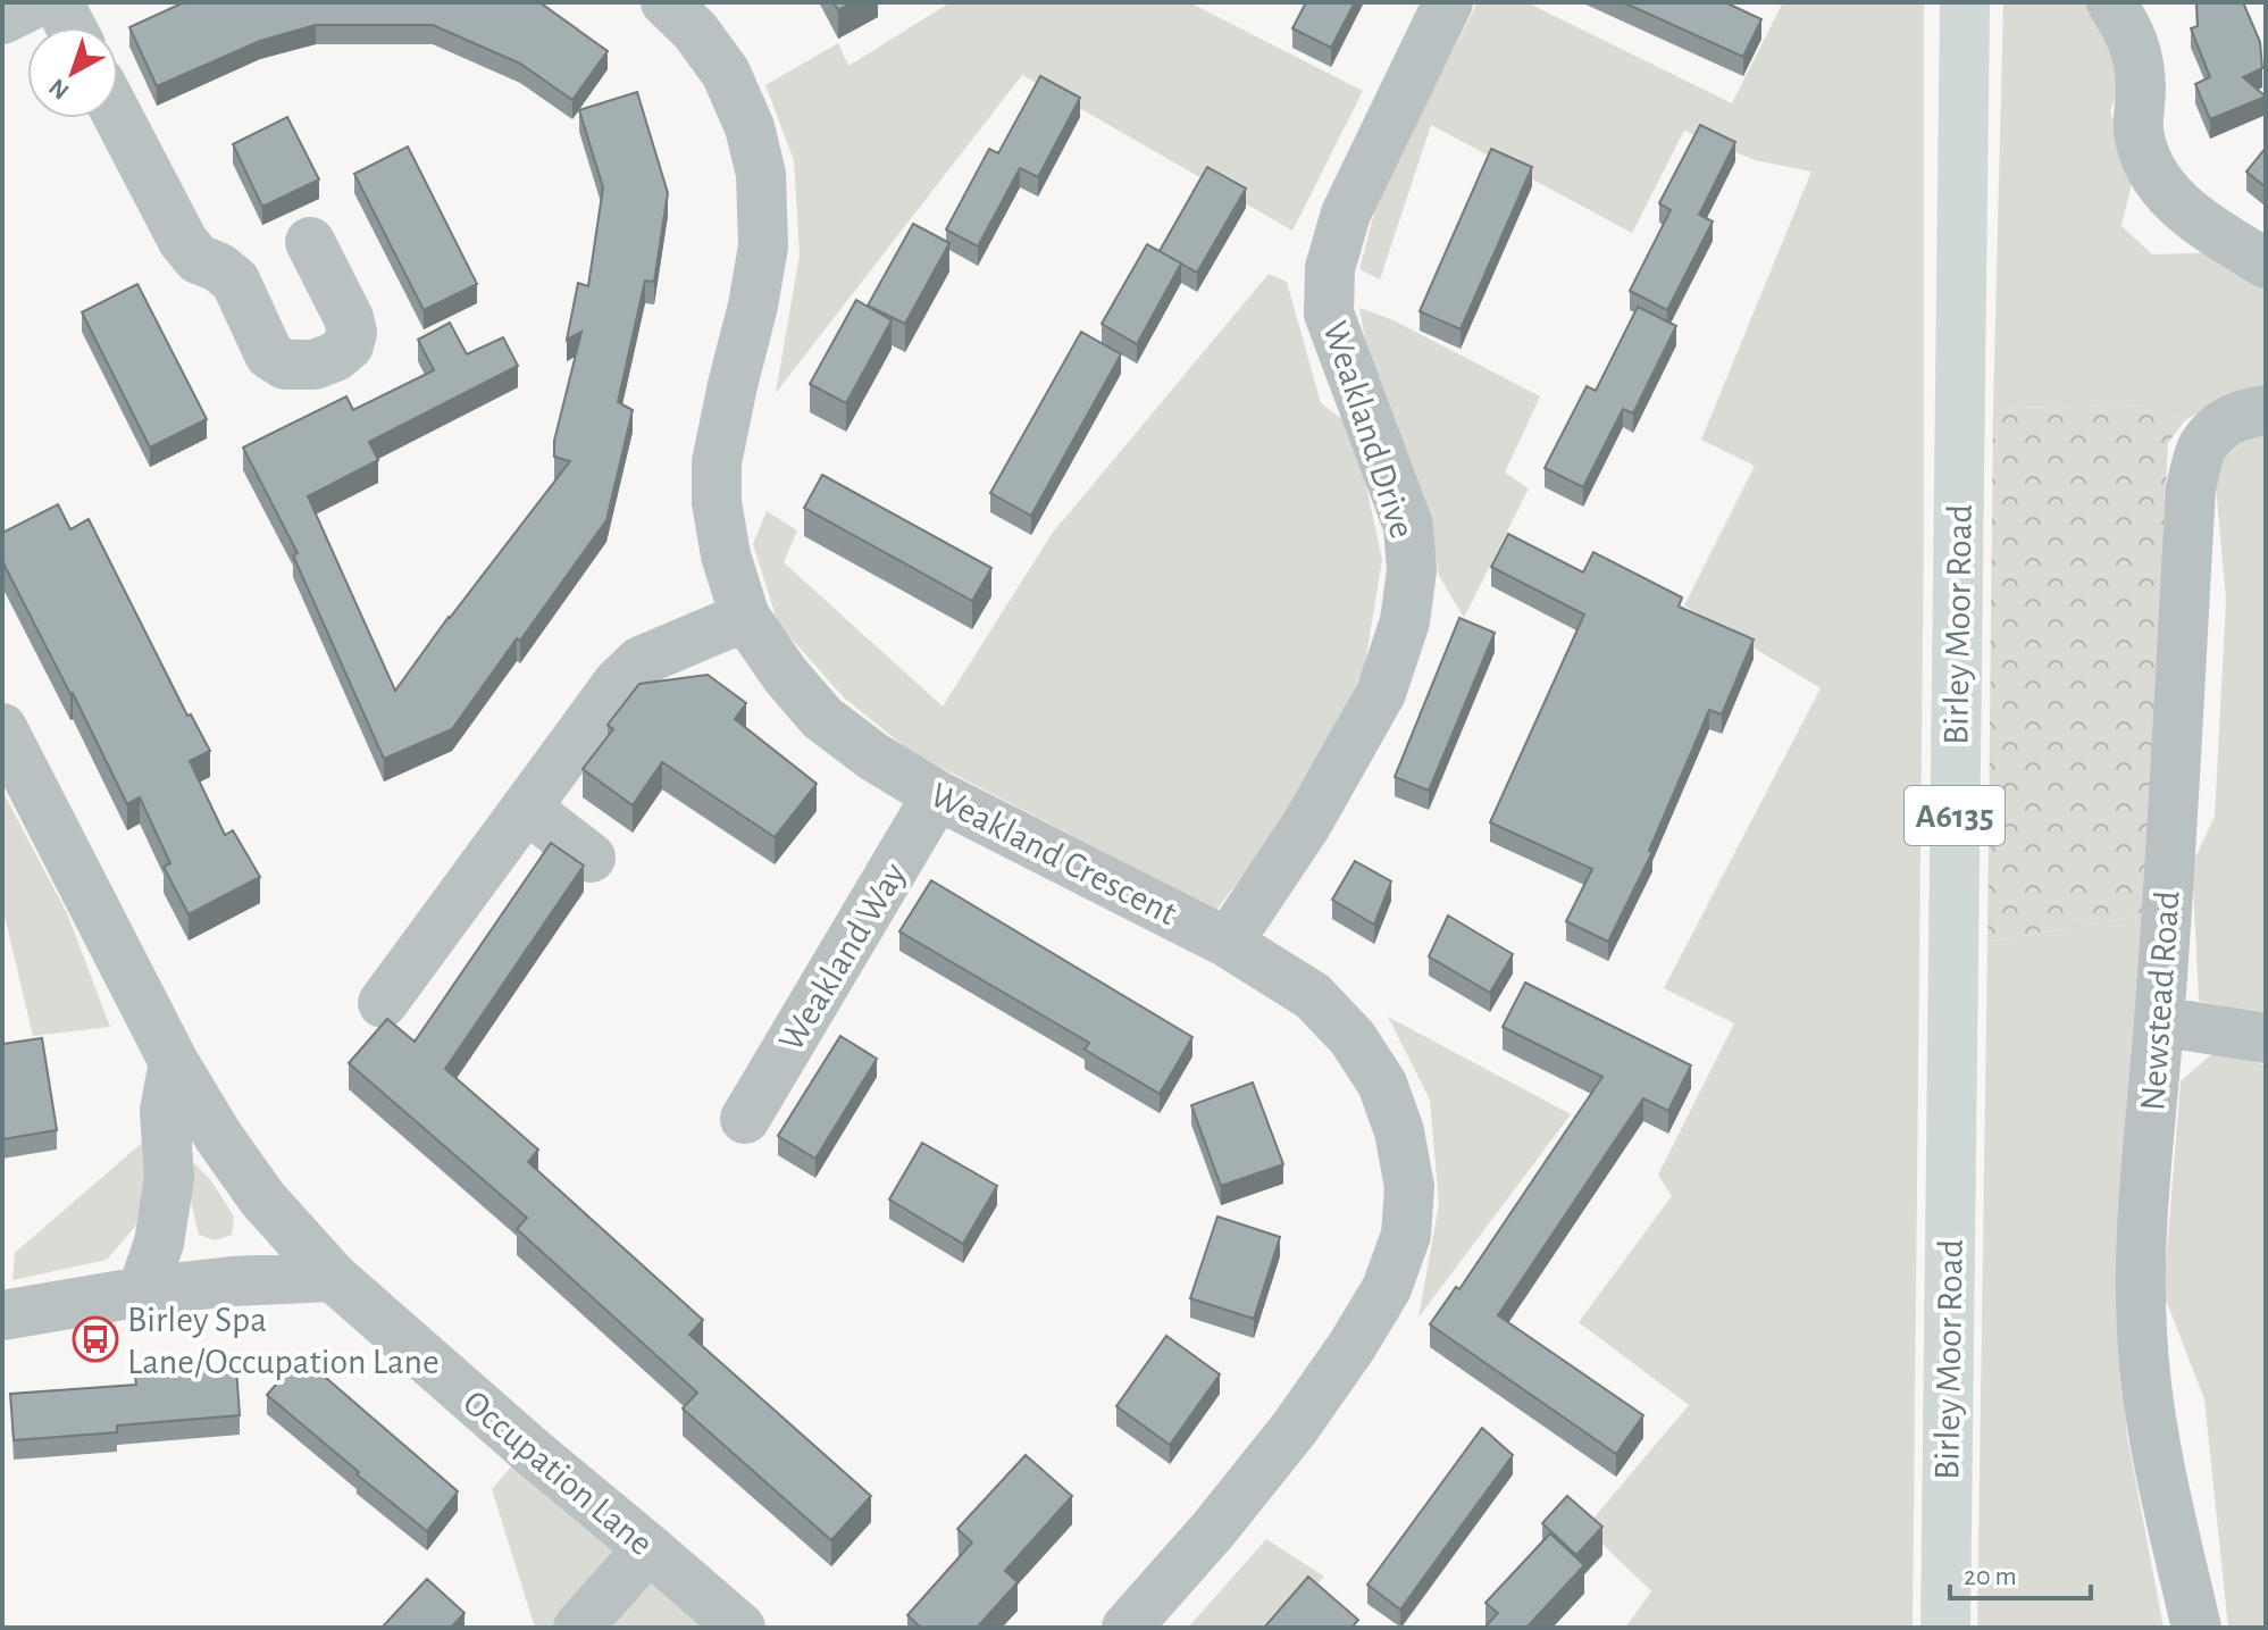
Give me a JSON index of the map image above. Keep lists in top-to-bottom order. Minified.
{"streets":{"main road":["Birley Moor Road","A6135"],"street":["Weakland Drive","Weakland Crescent","Weakland Way","Newstead Road","Occupation Lane"]},"crossings":[["Weakland Drive","Weakland Crescent"],["Weakland Crescent","Weakland Way"]],"places":{"bus stop":["Birley Spa Lane/Occupation Lane"]},"scale_bar":"20 m","north":"bottom left"}
